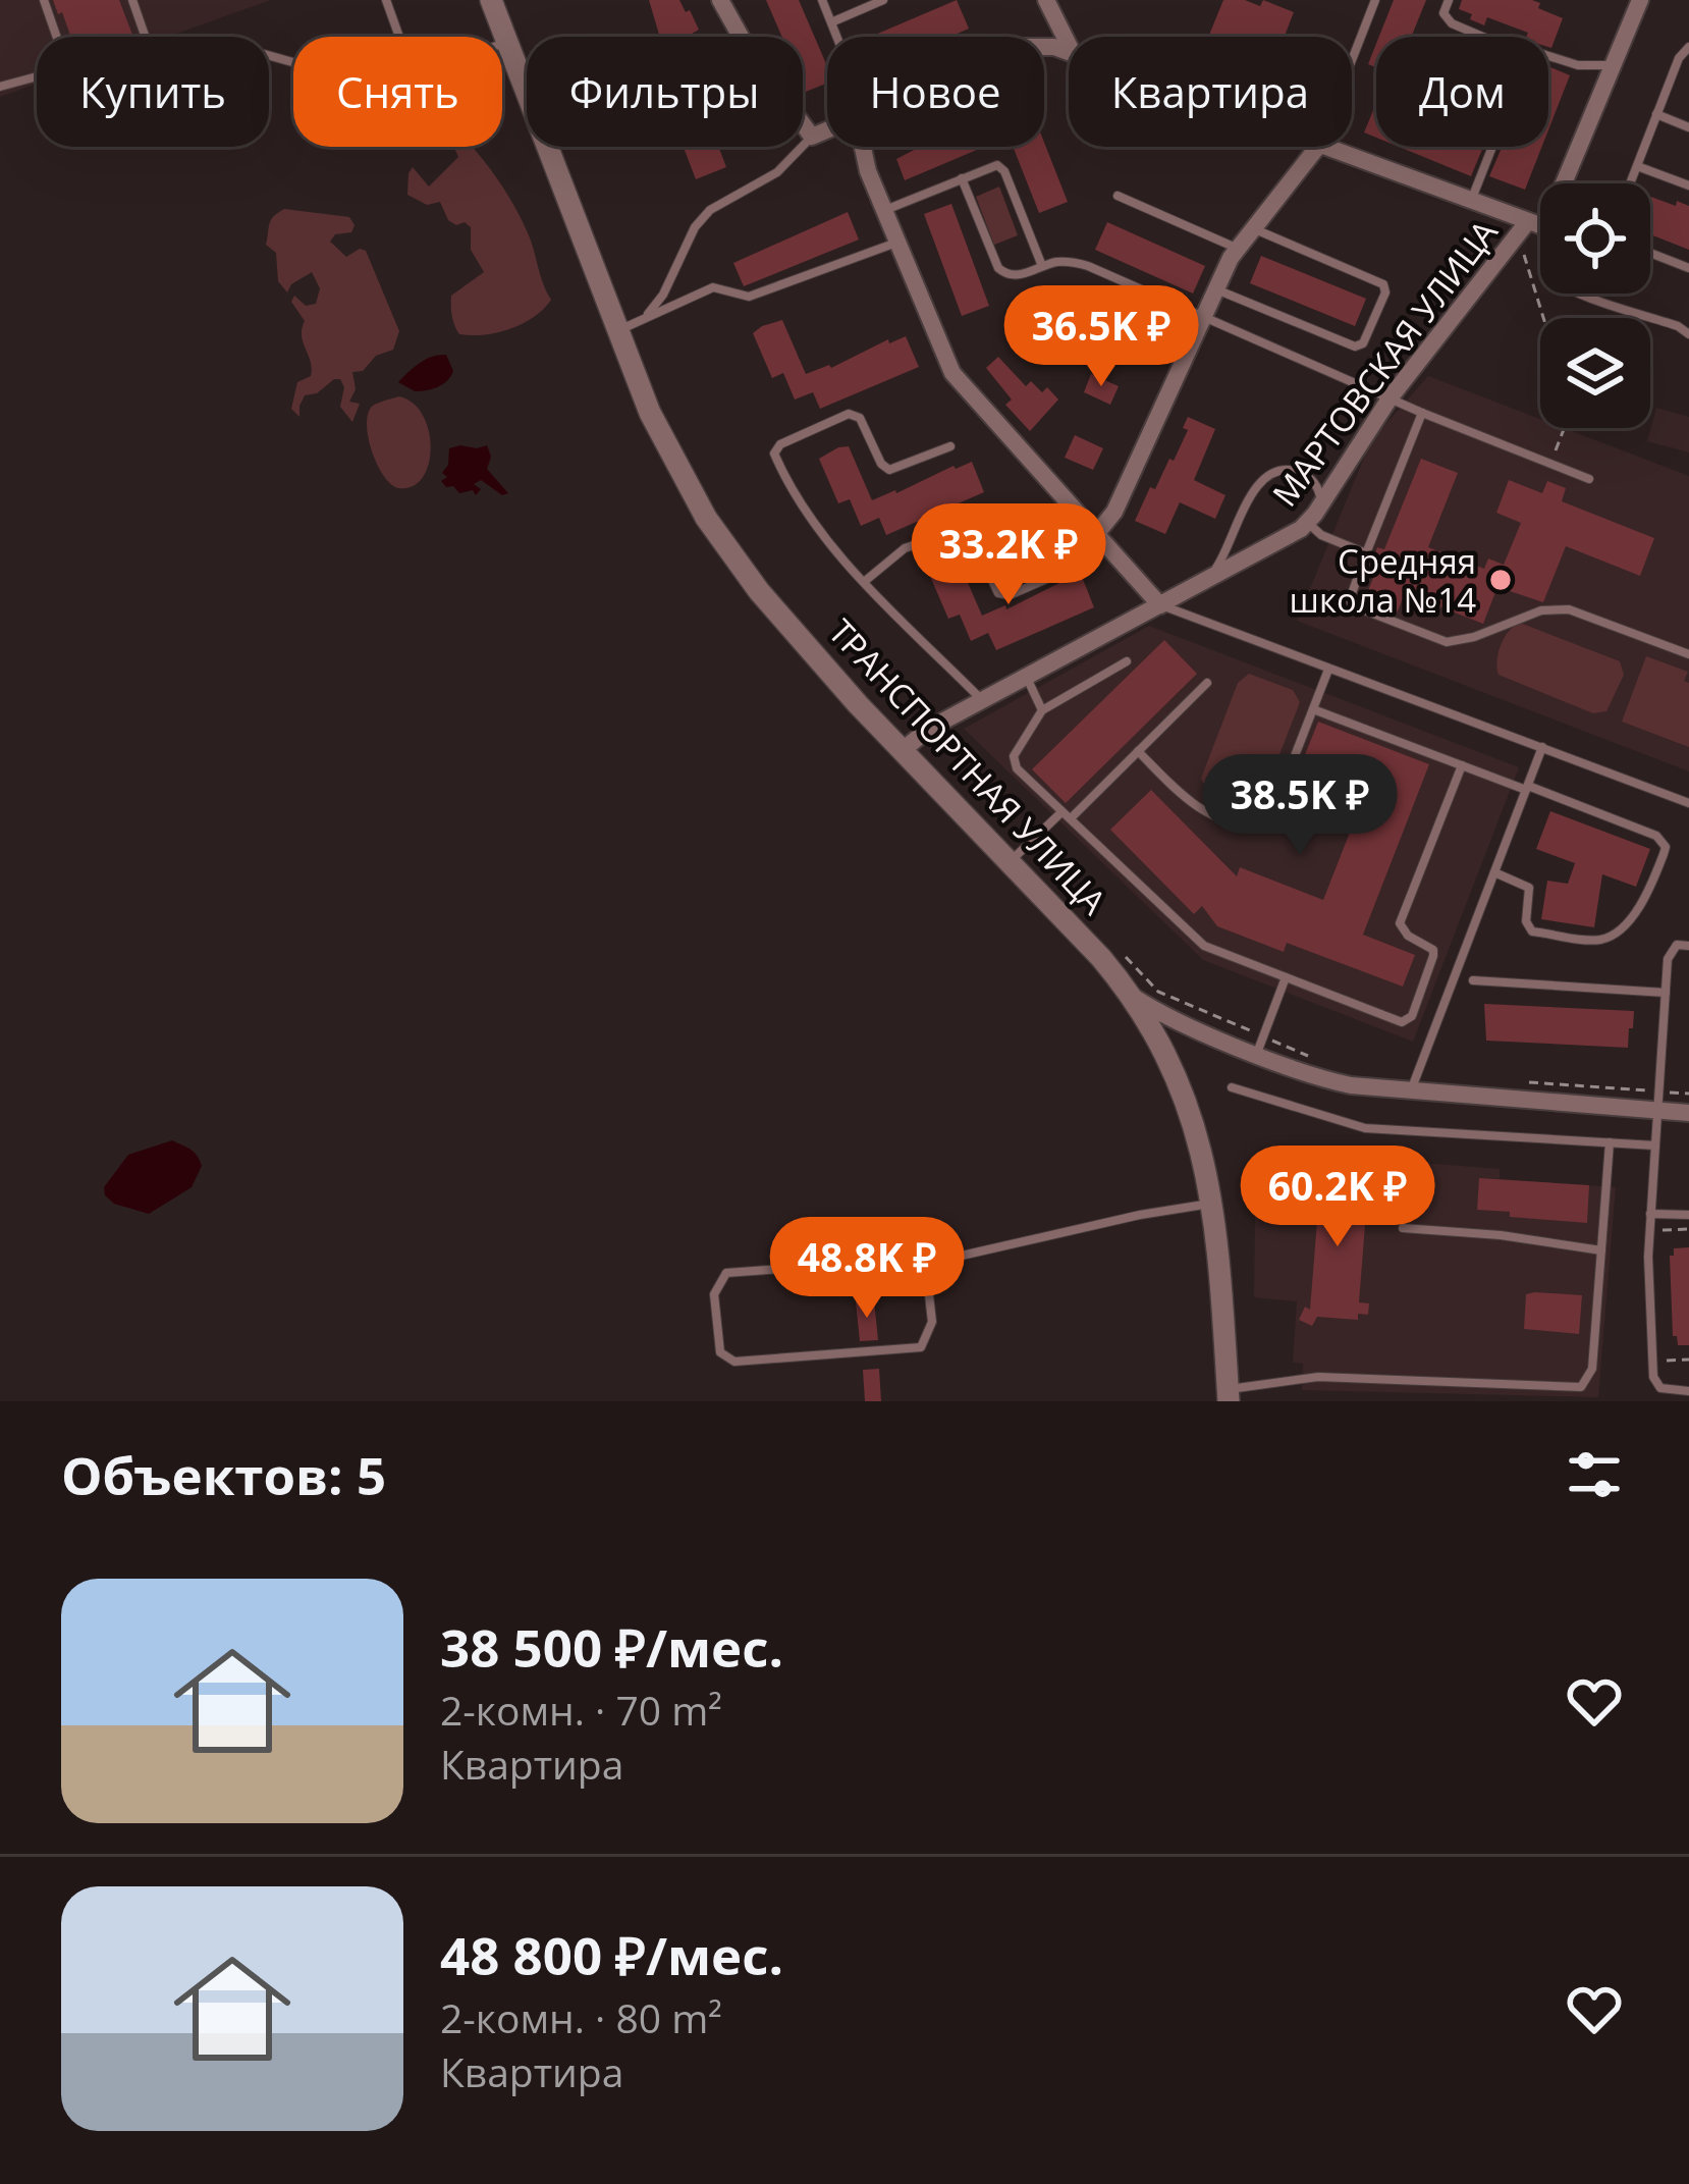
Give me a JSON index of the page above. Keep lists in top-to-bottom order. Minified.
{"streets":{"street":["МАРТОВСКАЯ УЛИЦА","ТРАНСПОРТНАЯ УЛИЦА"]},"crossings":[["МАРТОВСКАЯ УЛИЦА","ТРАНСПОРТНАЯ УЛИЦА"]],"places":["Средняя школа №14"],"page":{"chip":["Купить","Снять","Фильтры","Новое","Квартира","Дом"],"price":["36.5K ₽","33.2K ₽","38.5K ₽","60.2K ₽","48.8K ₽"],"heading":"Объектов: 5","list":[{"name":"38 500 ₽/мес.","note":"2-комн. · 70 m² · Квартира"},{"name":"48 800 ₽/мес.","note":"2-комн. · 80 m² · Квартира"}]}}
